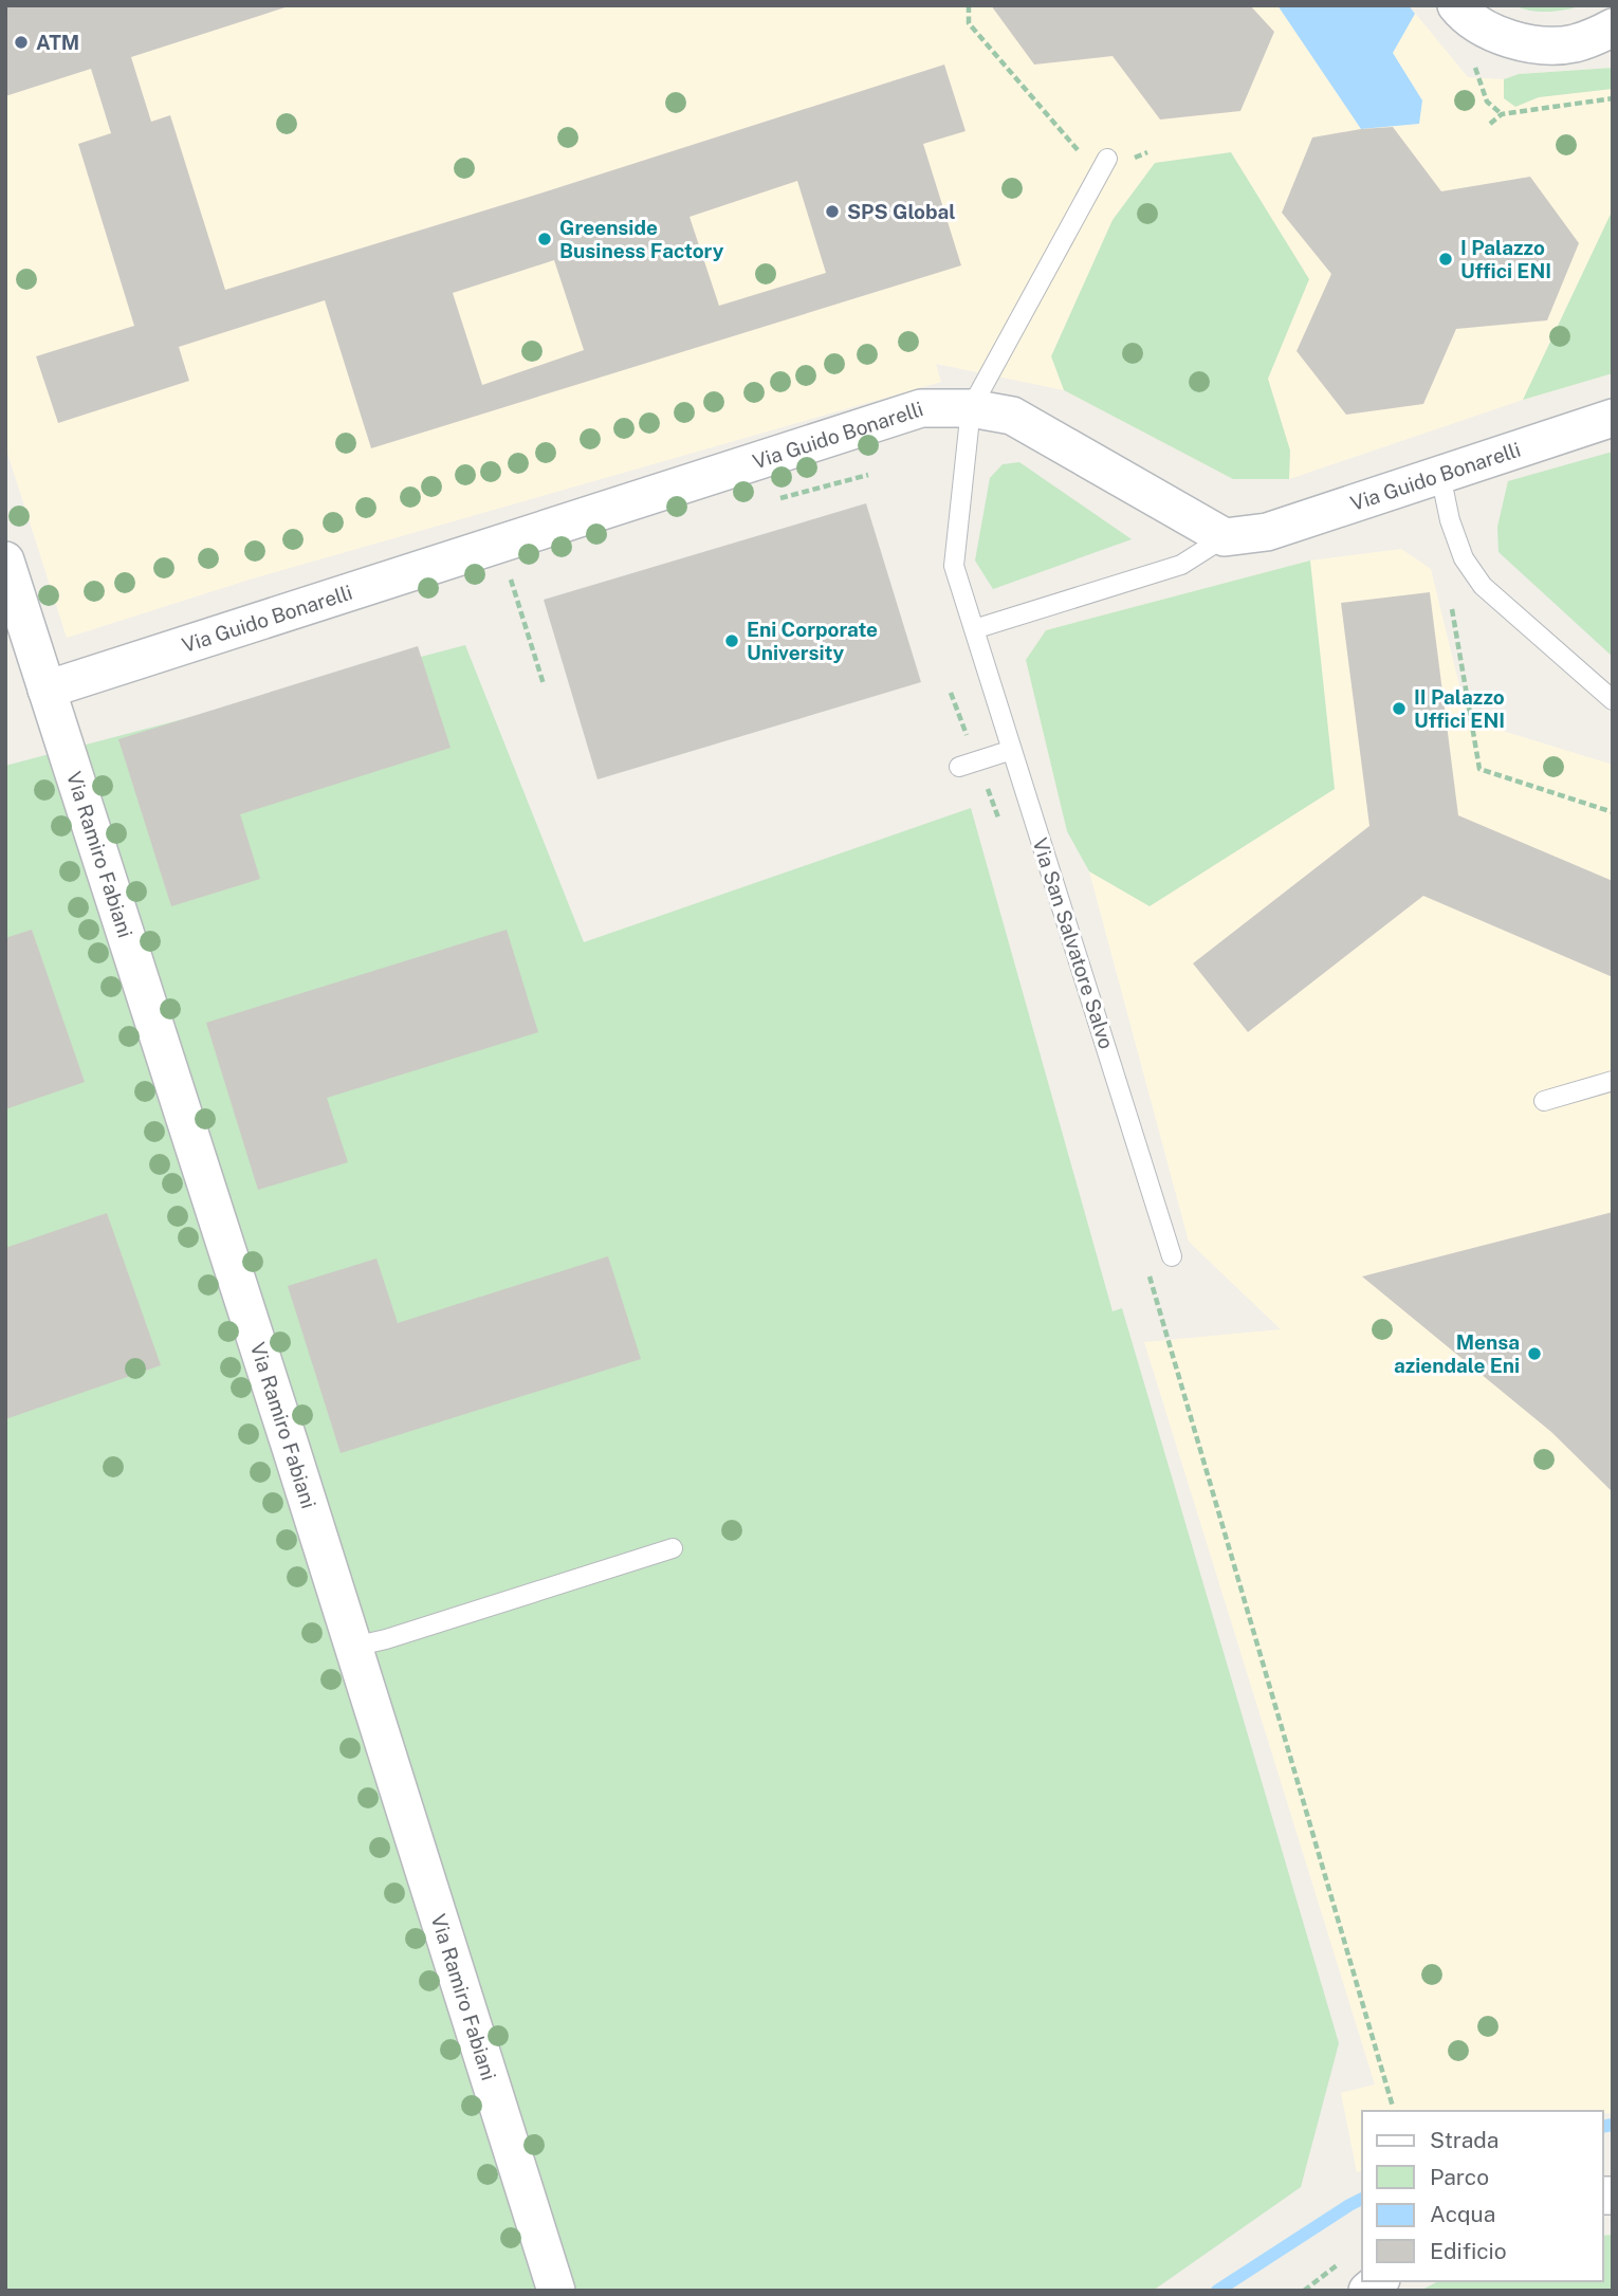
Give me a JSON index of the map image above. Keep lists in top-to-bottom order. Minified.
{"streets":{"street":["Via Guido Bonarelli","Via Ramiro Fabiani"],"lane":["Via San Salvatore Salvo"]},"crossings":[["Via Guido Bonarelli","Via Ramiro Fabiani"],["Via Guido Bonarelli","Via San Salvatore Salvo"]],"places":["ATM","SPS Global","Greenside Business Factory","I Palazzo Uffici ENI","Eni Corporate University","II Palazzo Uffici ENI","Mensa aziendale Eni"],"legend":["Strada","Parco","Acqua","Edificio"]}
